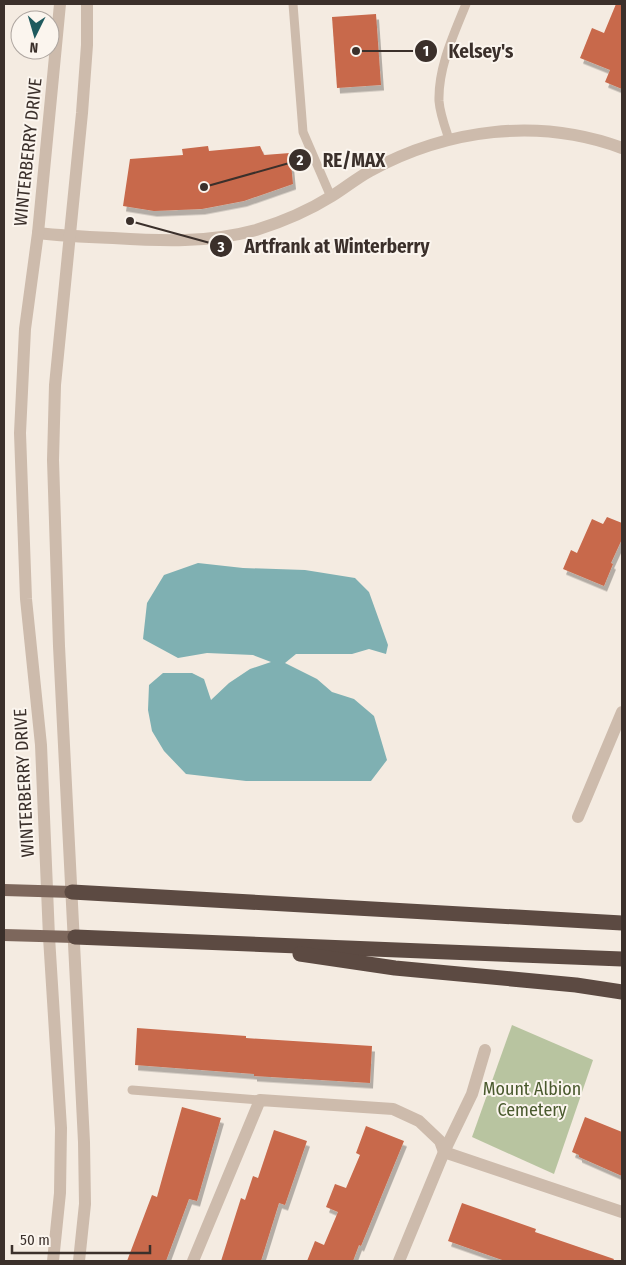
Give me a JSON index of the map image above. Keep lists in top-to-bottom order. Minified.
{"streets":{"street":["WINTERBERRY DRIVE"]},"parks":["Mount Albion Cemetery"],"places":["Kelsey's","RE/MAX","Artfrank at Winterberry"],"scale_bar":"50 m","north":"bottom"}
